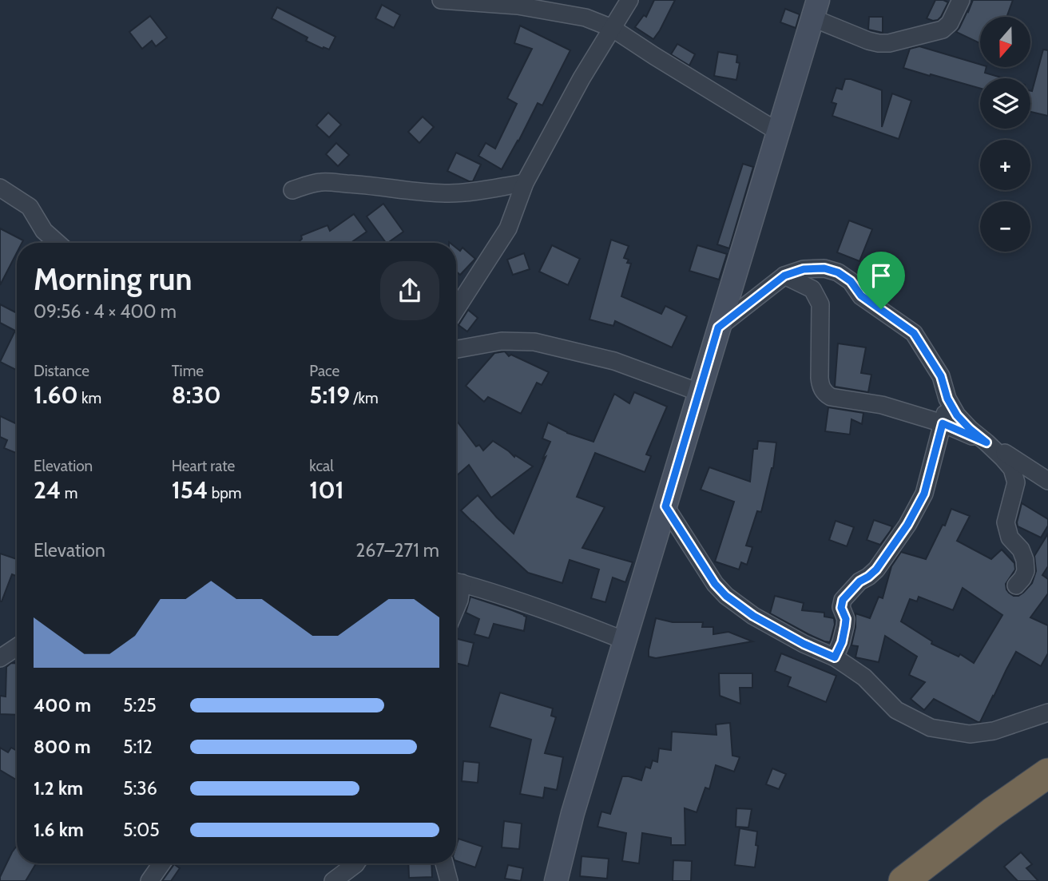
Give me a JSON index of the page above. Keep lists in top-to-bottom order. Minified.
{"north":"bottom","page":{"map_buttons":["+","−"],"heading":["Morning run","09:56 · 4 × 400 m"],"stats":[["Distance","1.60 km"],["Time","8:30"],["Pace","5:19 /km"],["Elevation","24 m"],["Heart rate","154 bpm"],["kcal","101"]],"chart":["Elevation","267–271 m"],"list":[{"name":"400 m","note":"5:25"},{"name":"800 m","note":"5:12"},{"name":"1.2 km","note":"5:36"},{"name":"1.6 km","note":"5:05"}]}}
